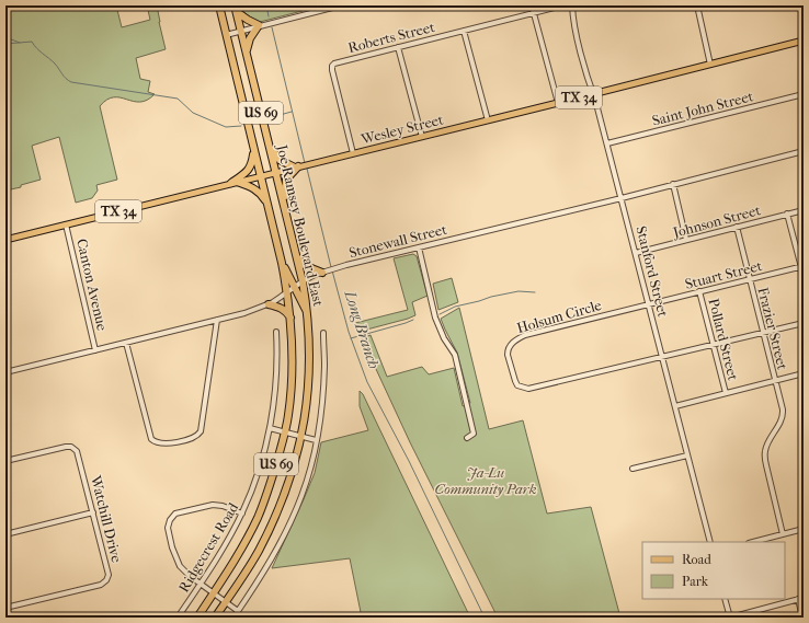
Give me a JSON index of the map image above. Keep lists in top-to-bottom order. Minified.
{"streets":{"highway":["US 69","Joe Ramsey Boulevard East"],"main road":["TX 34","Wesley Street"],"street":["Roberts Street","Saint John Street","Johnson Street","Stonewall Street","Stanford Street","Stuart Street","Canton Avenue","Holsum Circle","Frazier Street","Pollard Street","Watchill Drive","Ridgecrest Road"]},"crossings":[["Roberts Street","Wesley Street"],["Saint John Street","Stanford Street"],["Wesley Street","Joe Ramsey Boulevard East"],["Wesley Street","Stanford Street"],["Wesley Street","Canton Avenue"],["Johnson Street","Stanford Street"],["Johnson Street","Frazier Street"],["Joe Ramsey Boulevard East","Stonewall Street"],["Stonewall Street","Stanford Street"],["Stonewall Street","Canton Avenue"],["Stanford Street","Stuart Street"],["Stanford Street","Holsum Circle"],["Stuart Street","Holsum Circle"],["Stuart Street","Frazier Street"],["Stuart Street","Pollard Street"]],"water":["Long Branch"],"parks":["Ja-Lu Community Park"],"legend":["Road","Park"]}
